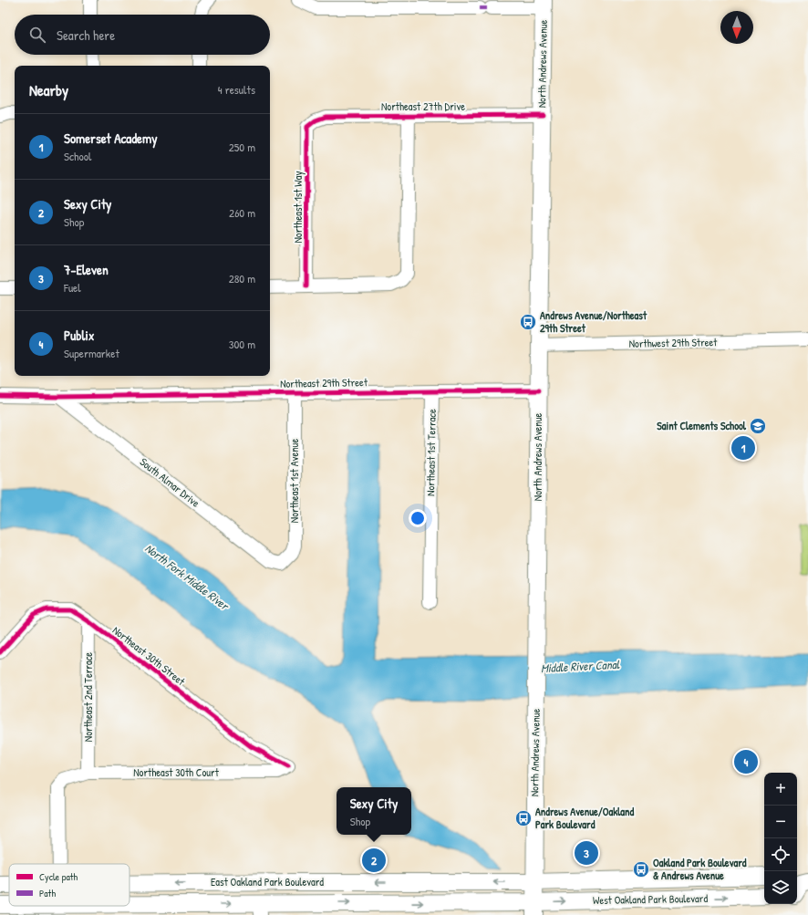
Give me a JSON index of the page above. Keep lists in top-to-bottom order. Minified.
{"streets":{"main road":["North Andrews Avenue","East Oakland Park Boulevard","West Oakland Park Boulevard"],"street":["Northeast 27th Drive","Northeast 1st Way","Northwest 29th Street","Northeast 29th Street","Northeast 1st Terrace","Northeast 1st Avenue","South Almar Drive","Northeast 30th Street","Northeast 2nd Terrace","Northeast 30th Court"]},"crossings":[["North Andrews Avenue","Northeast 27th Drive"],["North Andrews Avenue","Northwest 29th Street"],["North Andrews Avenue","Northeast 29th Street"],["North Andrews Avenue","East Oakland Park Boulevard"],["North Andrews Avenue","West Oakland Park Boulevard"],["Northeast 27th Drive","Northeast 1st Way"],["Northeast 29th Street","Northeast 1st Terrace"],["Northeast 29th Street","Northeast 1st Avenue"],["Northeast 29th Street","South Almar Drive"],["Northeast 1st Avenue","South Almar Drive"],["Northeast 30th Street","Northeast 2nd Terrace"],["Northeast 30th Street","Northeast 30th Court"],["Northeast 2nd Terrace","Northeast 30th Court"],["East Oakland Park Boulevard","West Oakland Park Boulevard"]],"water":["North Fork Middle River","Middle River Canal"],"places":{"bus stop":["Andrews Avenue/Northeast 29th Street","Andrews Avenue/Oakland Park Boulevard","Oakland Park Boulevard & Andrews Avenue"],"school or university":["Saint Clements School"]},"legend":["Cycle path","Path"],"north":"bottom","page":{"search":"Search here","heading":["Nearby","4 results"],"list":[{"mark":"1","name":"Somerset Academy","note":"School","value":"250 m"},{"mark":"2","name":"Sexy City","note":"Shop","value":"260 m"},{"mark":"3","name":"7-Eleven","note":"Fuel","value":"280 m"},{"mark":"4","name":"Publix","note":"Supermarket","value":"300 m"}],"pins":["1","4","3","2"],"map_buttons":["+","−"],"popup":["Sexy City","Shop"]}}
